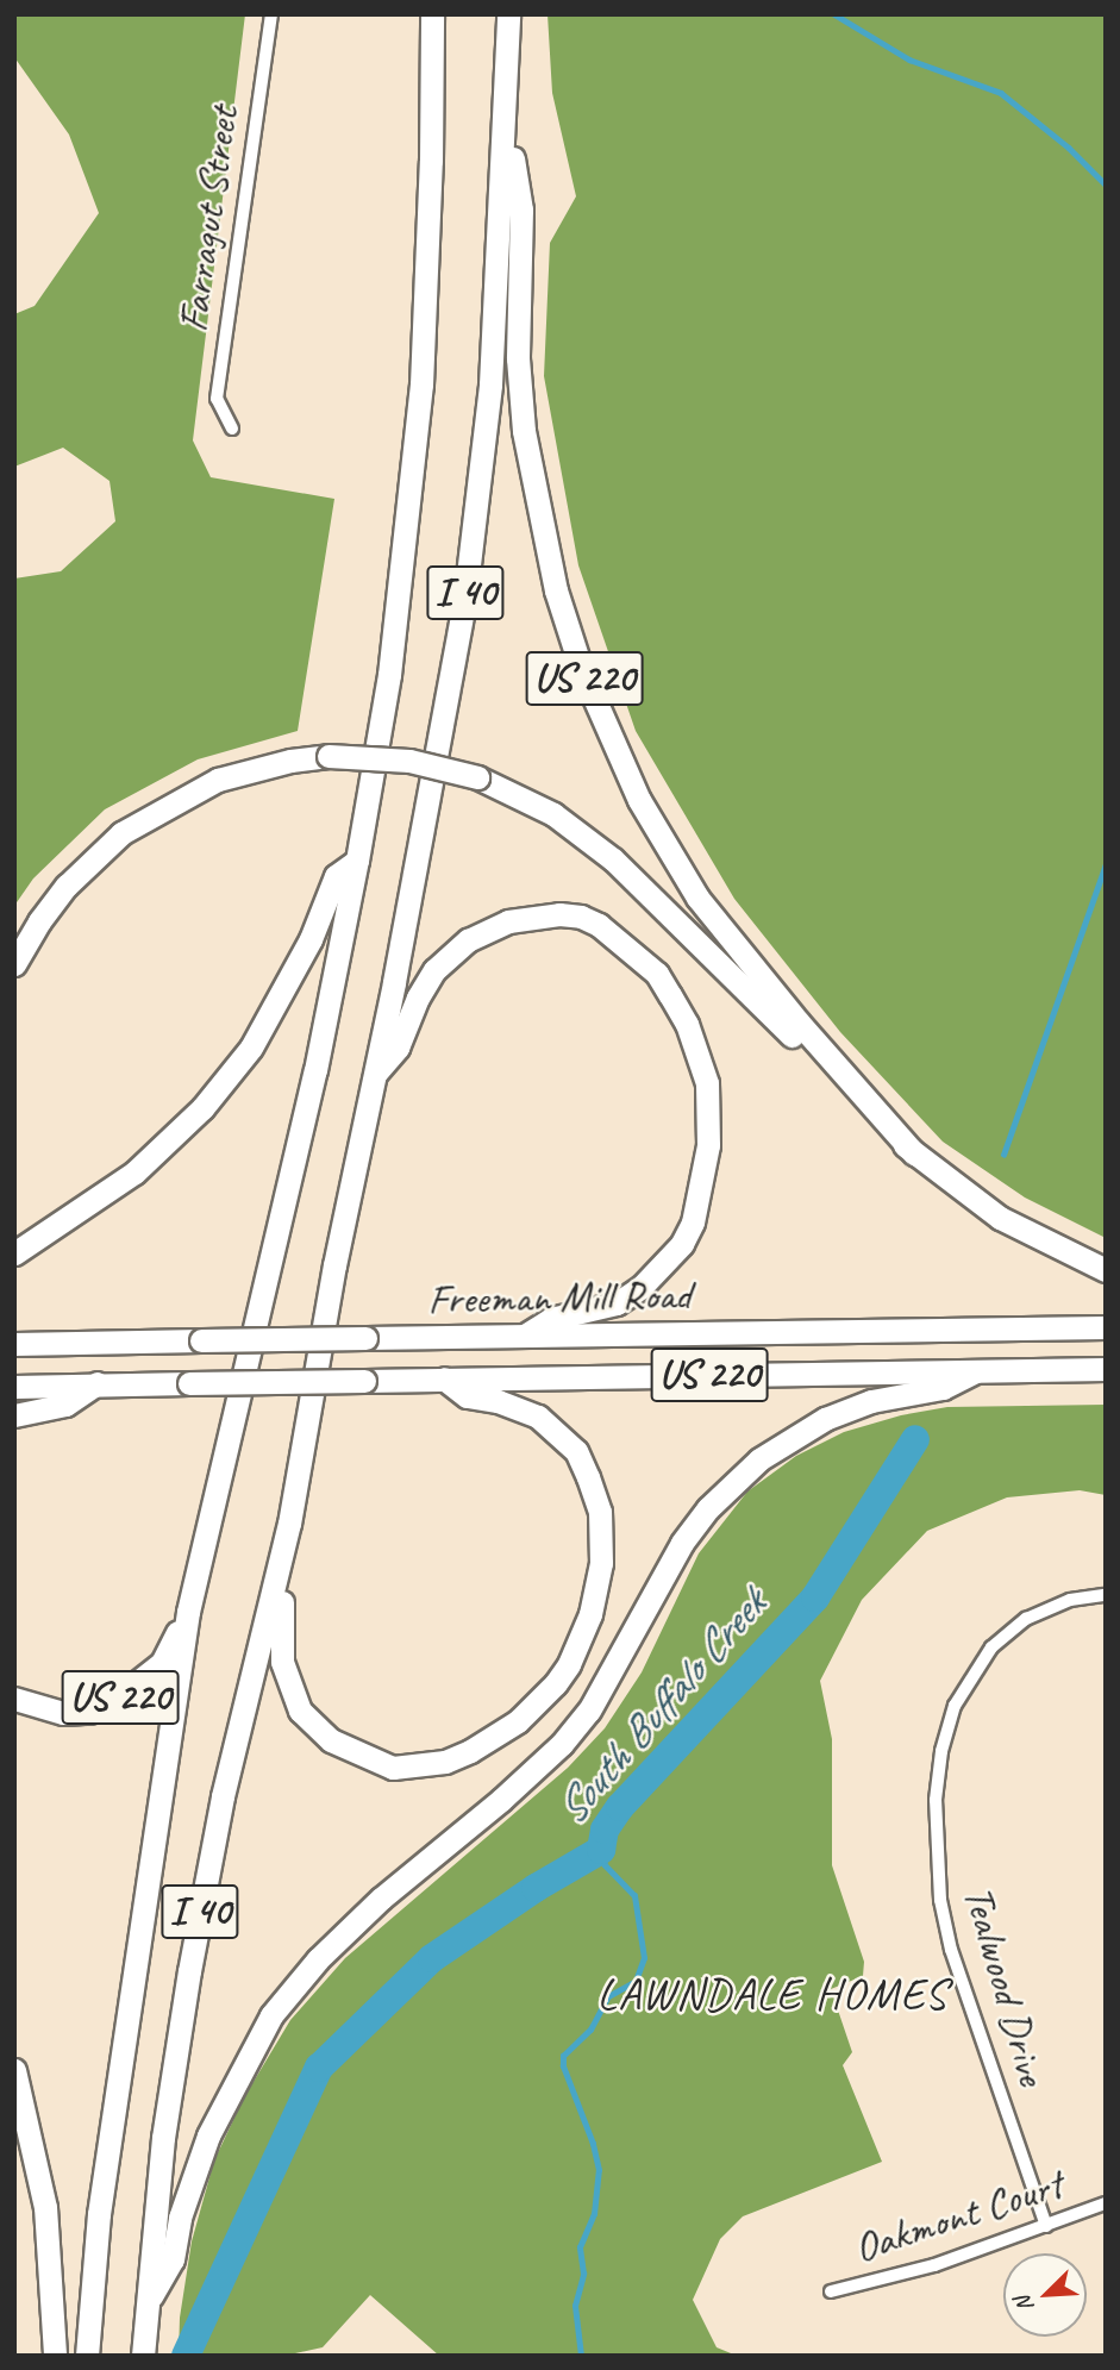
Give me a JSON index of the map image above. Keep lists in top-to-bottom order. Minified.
{"streets":{"highway":["I 40","US 220","Freeman Mill Road"],"street":["Farragut Street","Tealwood Drive","Oakmont Court"]},"crossings":[["I 40","US 220"],["Tealwood Drive","Oakmont Court"]],"districts":["LAWNDALE HOMES"],"water":["South Buffalo Creek"],"north":"bottom left"}
